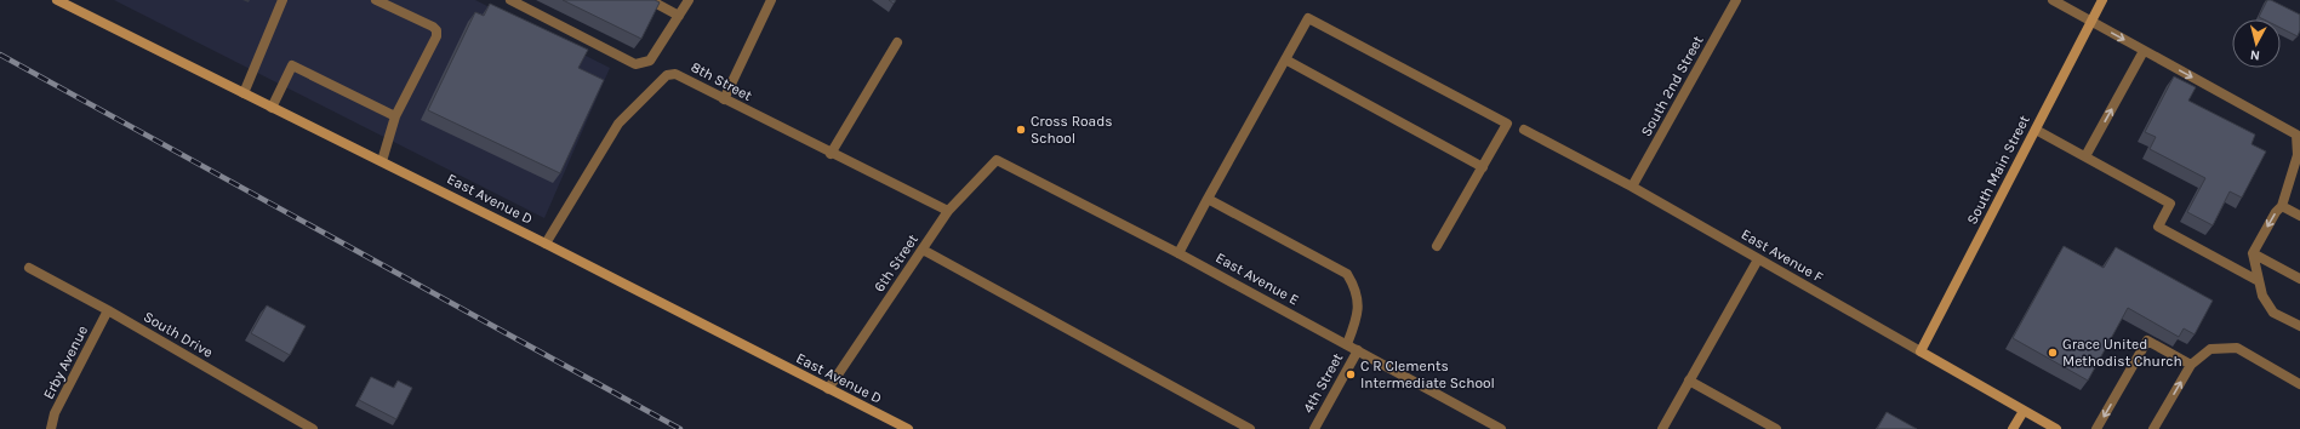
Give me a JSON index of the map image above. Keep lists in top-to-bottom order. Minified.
{"streets":{"main road":["South Main Street","East Avenue D","East Avenue F"],"street":["8th Street","South 2nd Street","6th Street","East Avenue E","South Drive","Erby Avenue","4th Street"]},"crossings":[["8th Street","East Avenue D"],["8th Street","6th Street"],["South 2nd Street","East Avenue F"],["South Main Street","East Avenue F"],["East Avenue D","6th Street"],["6th Street","East Avenue E"],["East Avenue E","4th Street"],["South Drive","Erby Avenue"]],"places":["Cross Roads School","Grace United Methodist Church","C R Clements Intermediate School"],"north":"bottom"}
